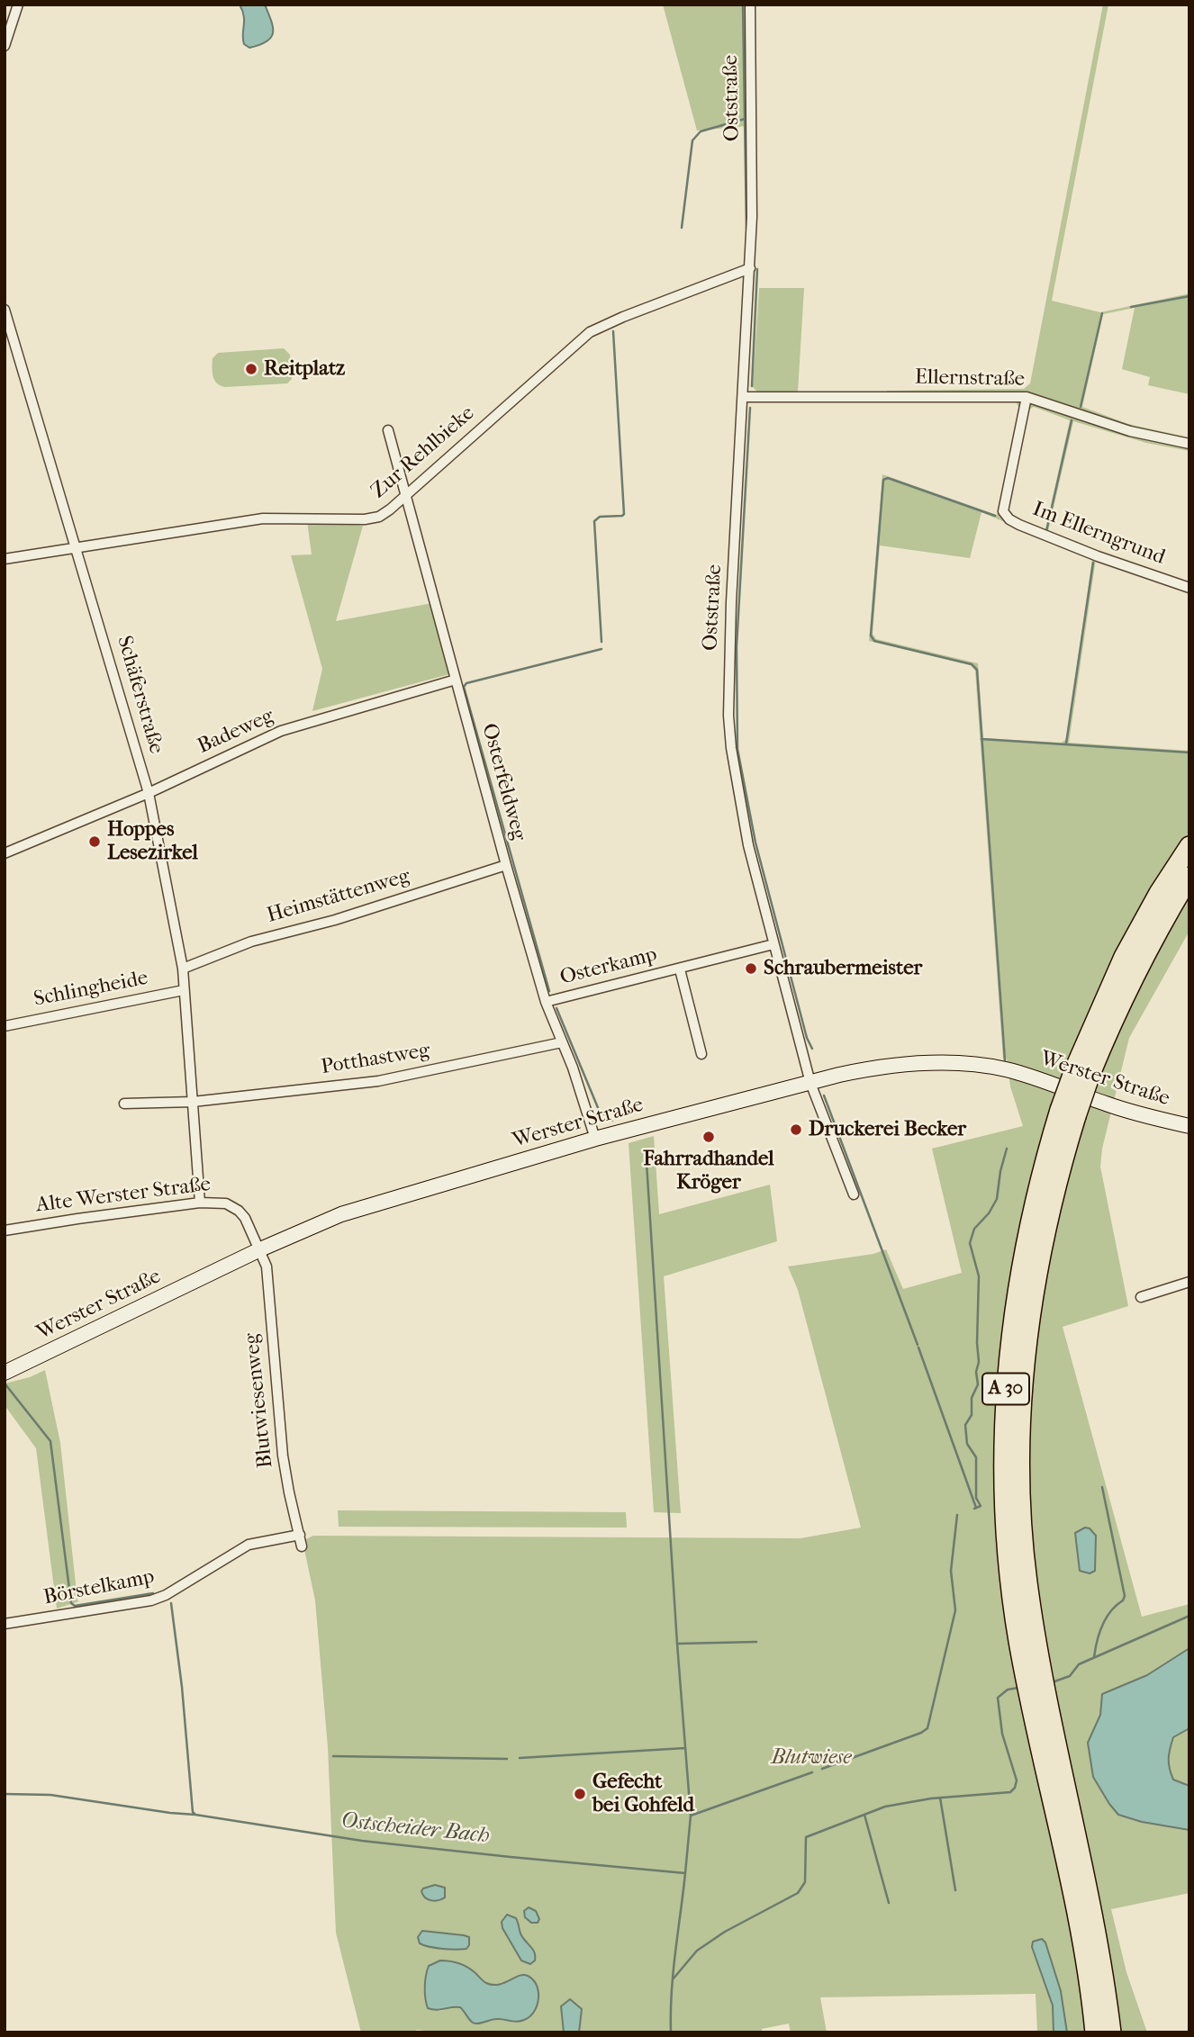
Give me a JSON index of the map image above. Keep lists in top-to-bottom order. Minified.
{"streets":{"highway":["A 30"],"main road":["Werster Straße"],"street":["Oststraße","Ellernstraße","Zur Rehlbieke","Im Ellerngrund","Schäferstraße","Badeweg","Osterfeldweg","Heimstättenweg","Osterkamp","Schlingheide","Potthastweg","Alte Werster Straße","Blutwiesenweg","Börstelkamp"]},"crossings":[["Oststraße","Ellernstraße"],["Oststraße","Zur Rehlbieke"],["Oststraße","Osterkamp"],["Oststraße","Werster Straße"],["Ellernstraße","Im Ellerngrund"],["Zur Rehlbieke","Schäferstraße"],["Zur Rehlbieke","Osterfeldweg"],["Schäferstraße","Badeweg"],["Schäferstraße","Heimstättenweg"],["Schäferstraße","Schlingheide"],["Schäferstraße","Potthastweg"],["Schäferstraße","Alte Werster Straße"],["Badeweg","Osterfeldweg"],["Osterfeldweg","Heimstättenweg"],["Osterfeldweg","Osterkamp"],["Osterfeldweg","Potthastweg"],["Osterfeldweg","Werster Straße"],["Werster Straße","Alte Werster Straße"],["Werster Straße","Blutwiesenweg"],["Alte Werster Straße","Blutwiesenweg"],["Blutwiesenweg","Börstelkamp"]],"water":["Ostscheider Bach"],"parks":["Blutwiese"],"places":["Reitplatz","Hoppes Lesezirkel","Schraubermeister","Druckerei Becker","Fahrradhandel Kröger","Gefecht bei Gohfeld"]}
